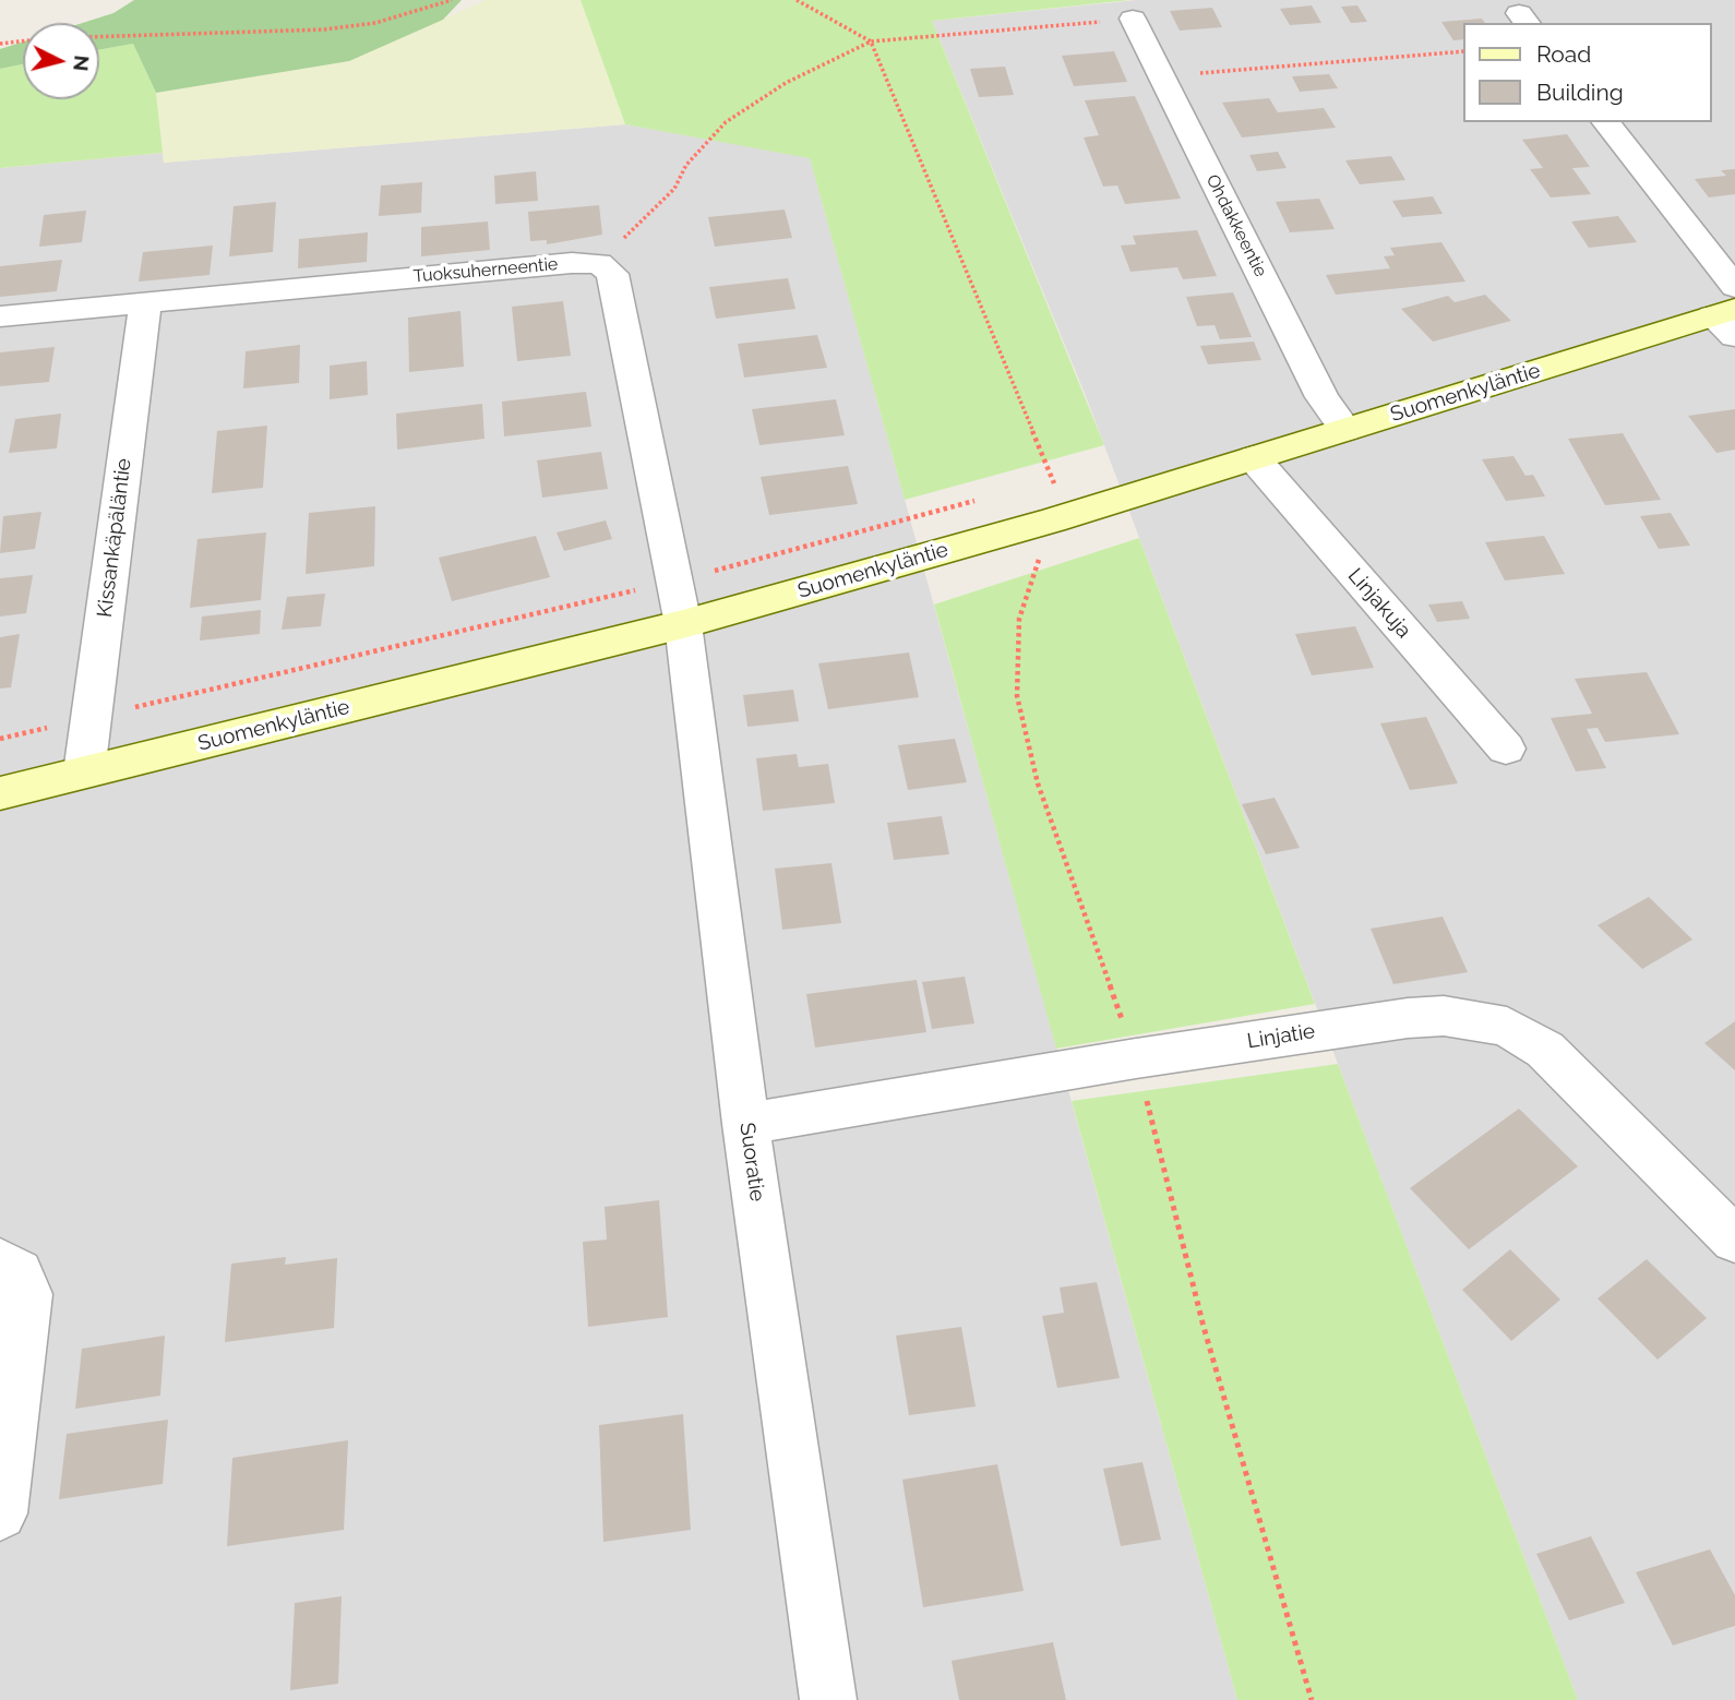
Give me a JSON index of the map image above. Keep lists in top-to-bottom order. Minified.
{"streets":{"street":["Ohdakkeentie","Tuoksuherneentie","Suomenkyläntie","Kissankäpäläntie","Linjakuja","Linjatie","Suoratie"]},"crossings":[["Ohdakkeentie","Suomenkyläntie"],["Tuoksuherneentie","Kissankäpäläntie"],["Suomenkyläntie","Kissankäpäläntie"],["Suomenkyläntie","Linjakuja"],["Suomenkyläntie","Suoratie"],["Linjatie","Suoratie"]],"legend":["Road","Building"],"north":"right"}
